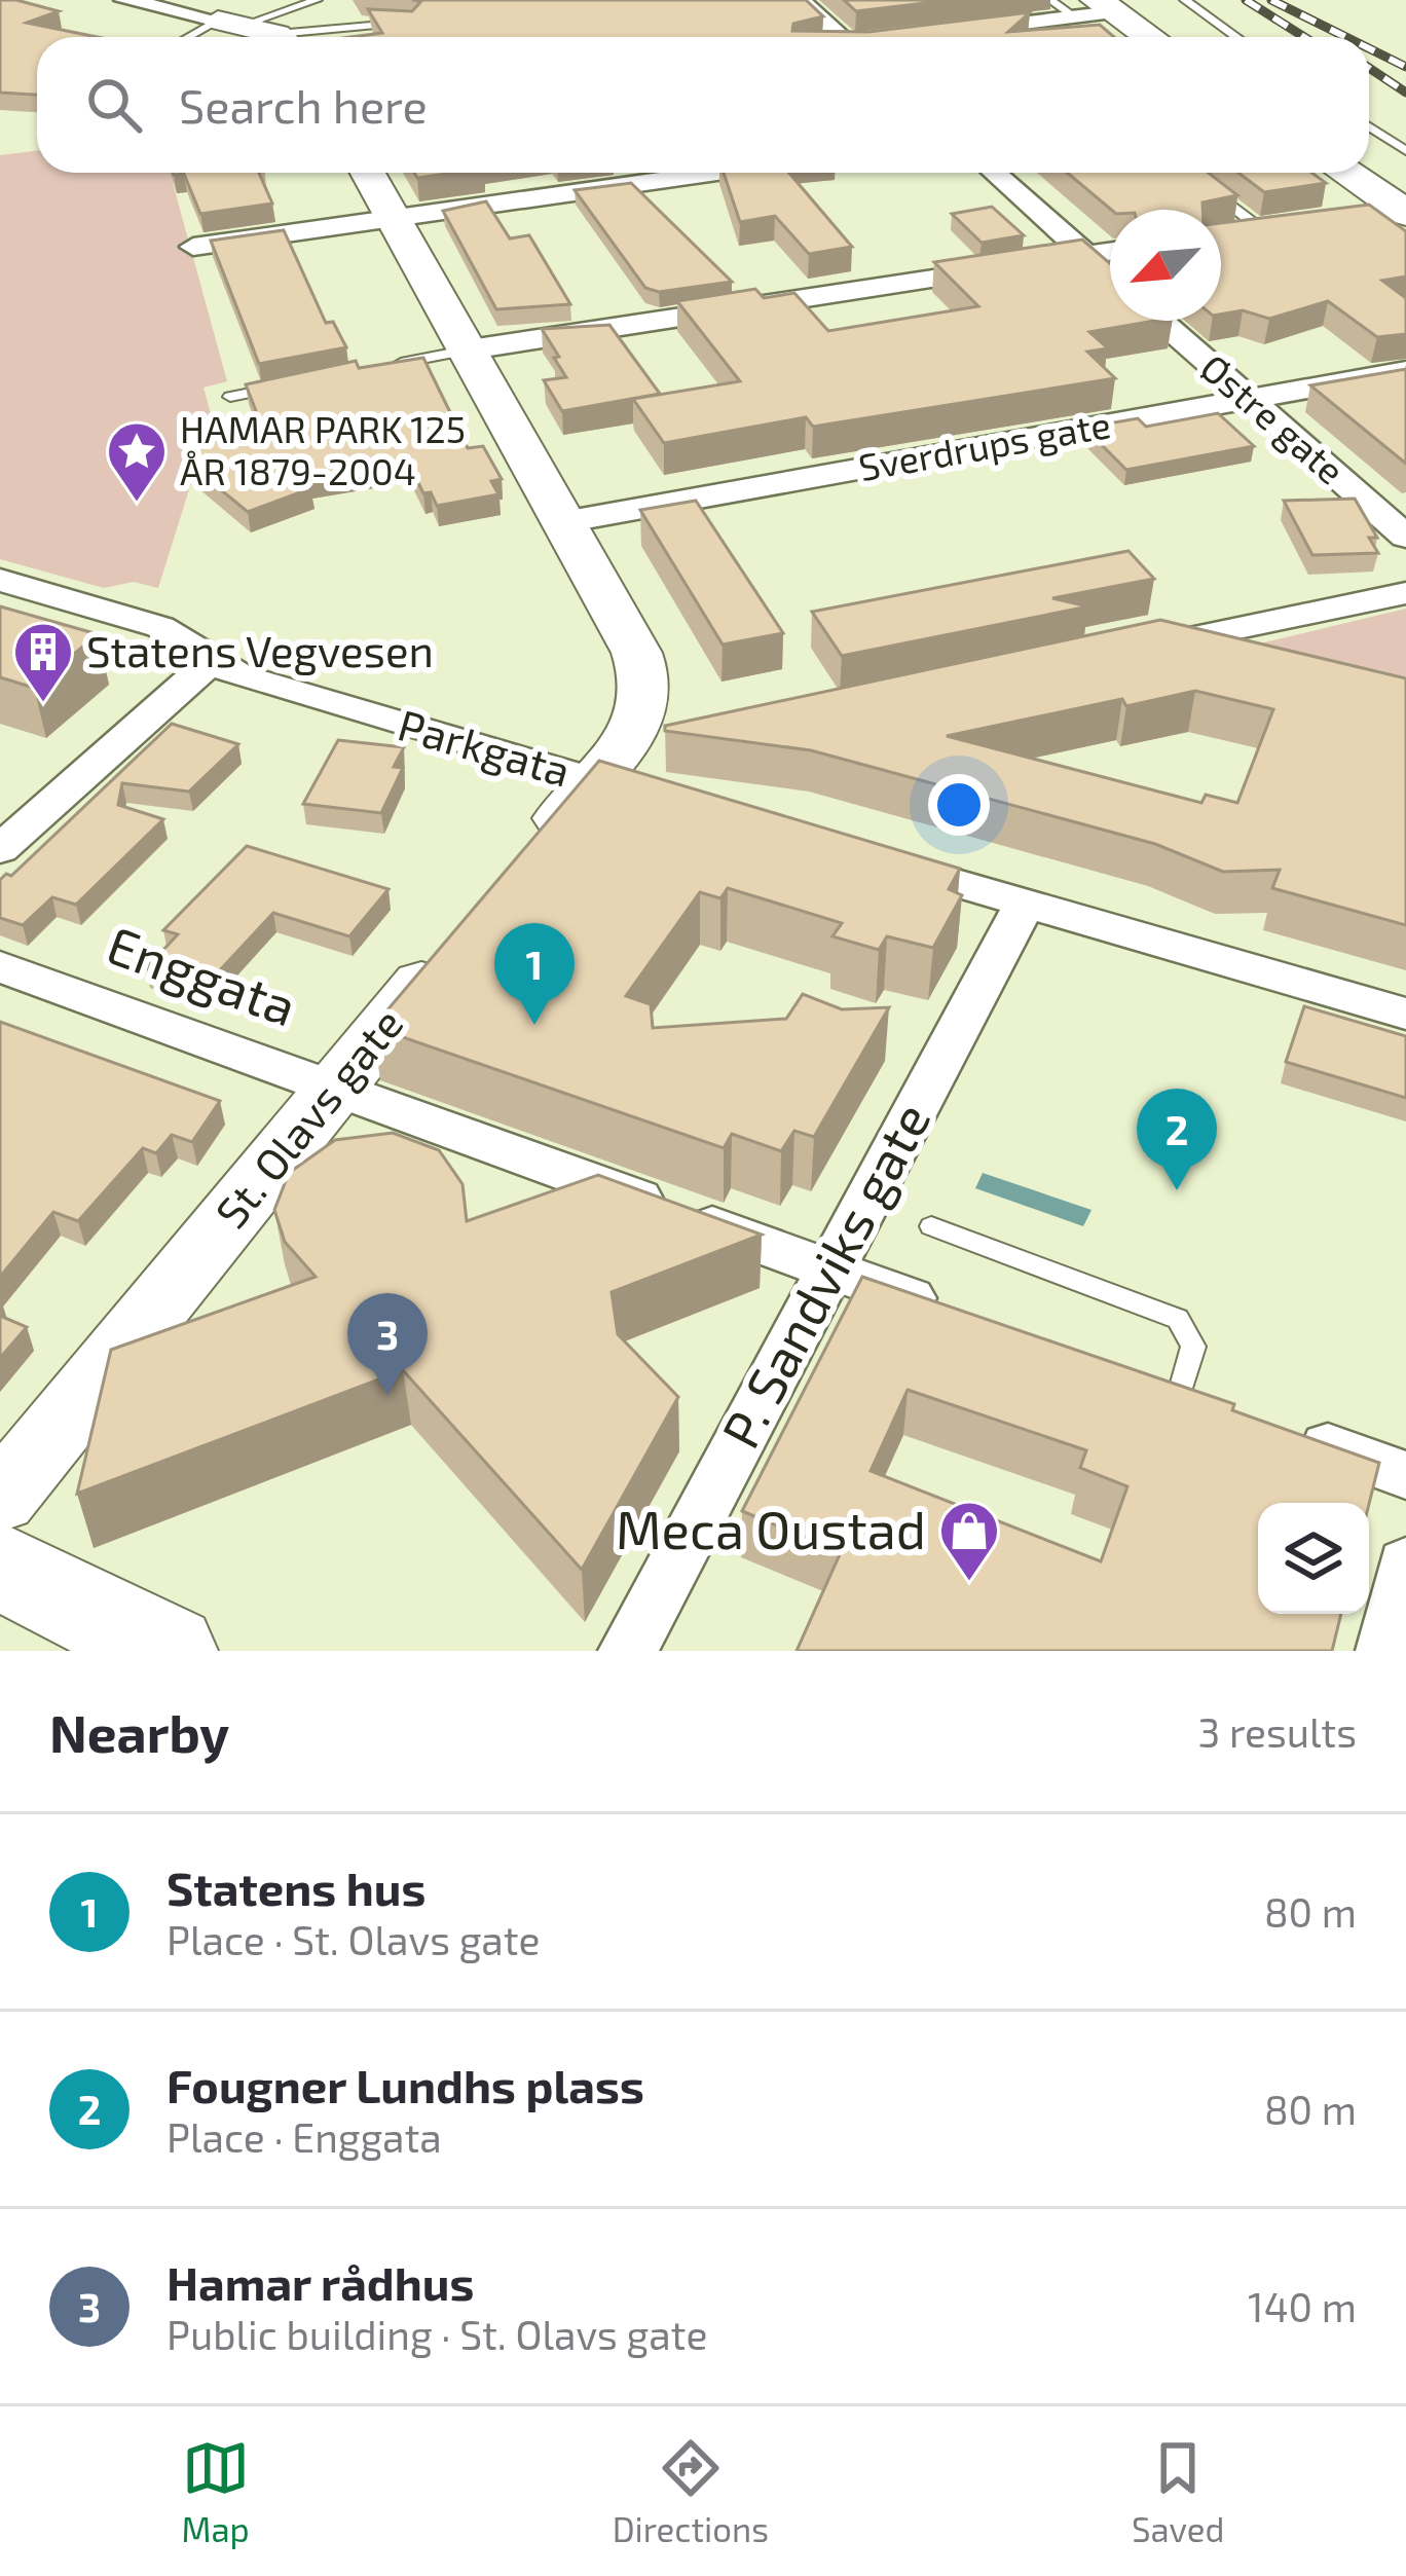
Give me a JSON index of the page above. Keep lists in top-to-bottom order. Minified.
{"streets":{"main road":["St. Olavs gate"],"street":["Østre gate","Sverdrups gate","Parkgata","Enggata","P. Sandviks gate"]},"crossings":[["Østre gate","Sverdrups gate"],["Enggata","St. Olavs gate"],["Enggata","P. Sandviks gate"]],"places":{"place":["HAMAR PARK 125 ÅR 1879-2004"],"building":["Statens Vegvesen"],"shop":["Meca Oustad"]},"north":"bottom left","page":{"search":"Search here","pins":["1","2","3"],"heading":["Nearby","3 results"],"list":[{"mark":"1","name":"Statens hus","note":"Place · St. Olavs gate","value":"80 m"},{"mark":"2","name":"Fougner Lundhs plass","note":"Place · Enggata","value":"80 m"},{"mark":"3","name":"Hamar rådhus","note":"Public building · St. Olavs gate","value":"140 m"}],"nav":["Map","Directions","Saved"]}}
